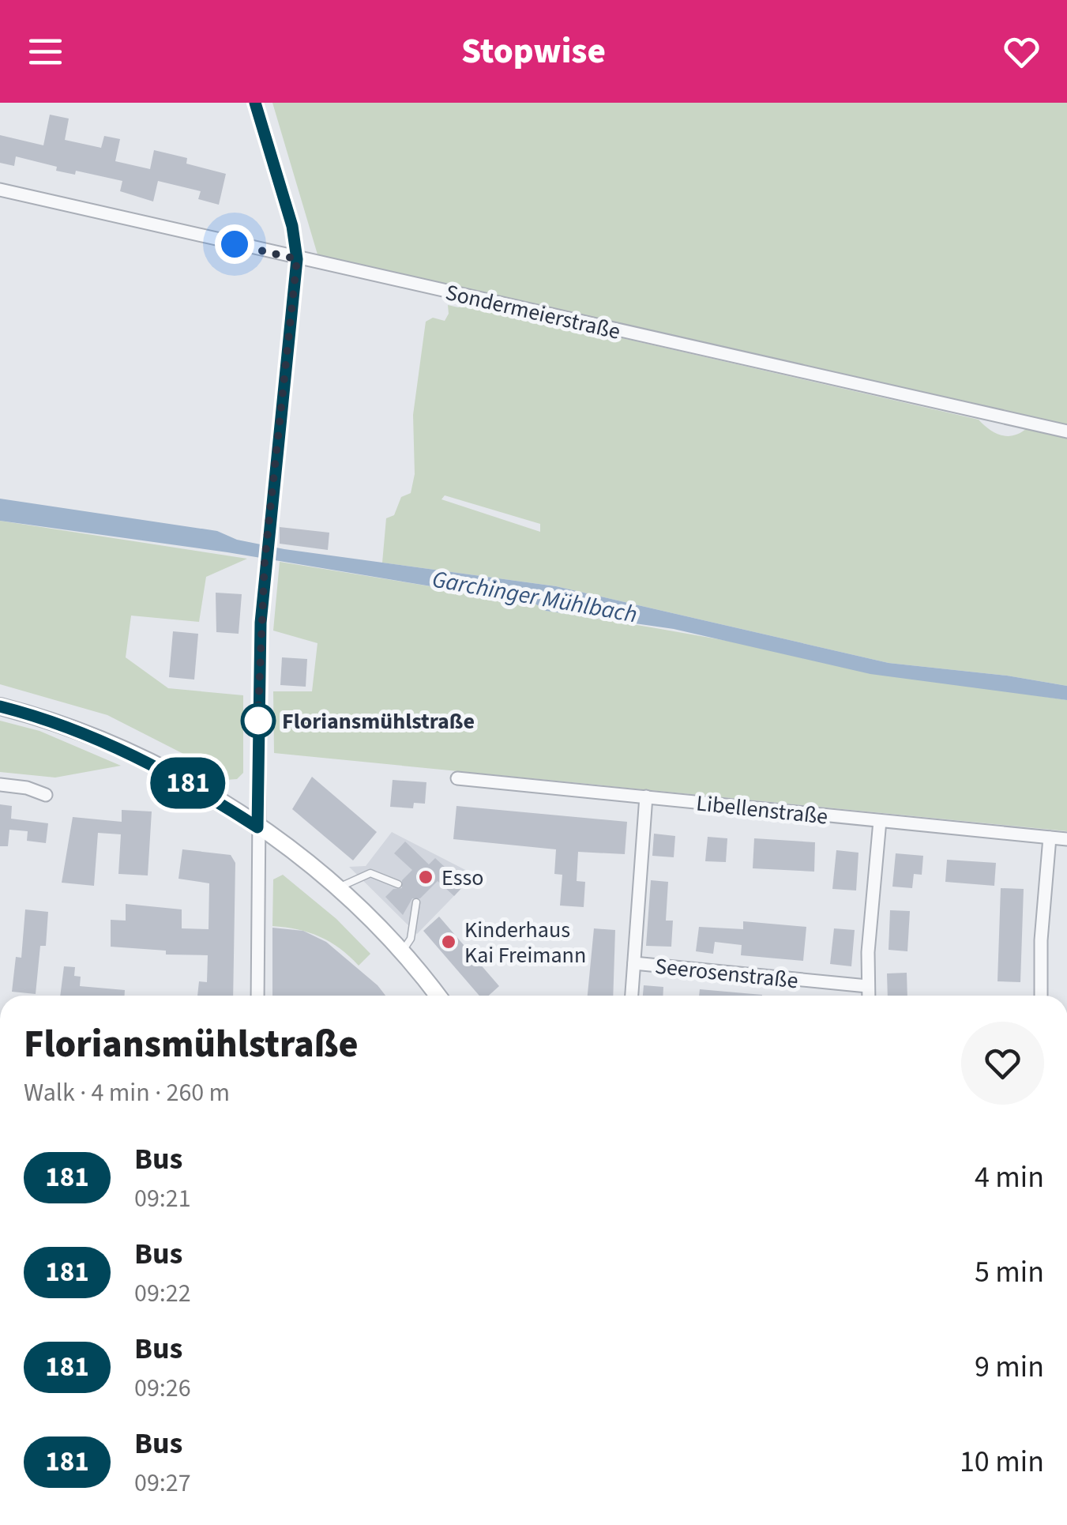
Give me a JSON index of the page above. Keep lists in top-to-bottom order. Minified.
{"streets":{"street":["Sondermeierstraße","Libellenstraße","Seerosenstraße"]},"water":["Garchinger Mühlbach"],"places":["Floriansmühlstraße","Esso","Kinderhaus Kai Freimann"],"lines":["bus line 181"],"page":{"header":"Stopwise","on_map":"181","heading":["Floriansmühlstraße","Walk · 4 min · 260 m"],"list":[{"mark":"181","name":"Bus","note":"09:21","value":"4 min"},{"mark":"181","name":"Bus","note":"09:22","value":"5 min"},{"mark":"181","name":"Bus","note":"09:26","value":"9 min"},{"mark":"181","name":"Bus","note":"09:27","value":"10 min"}]}}
